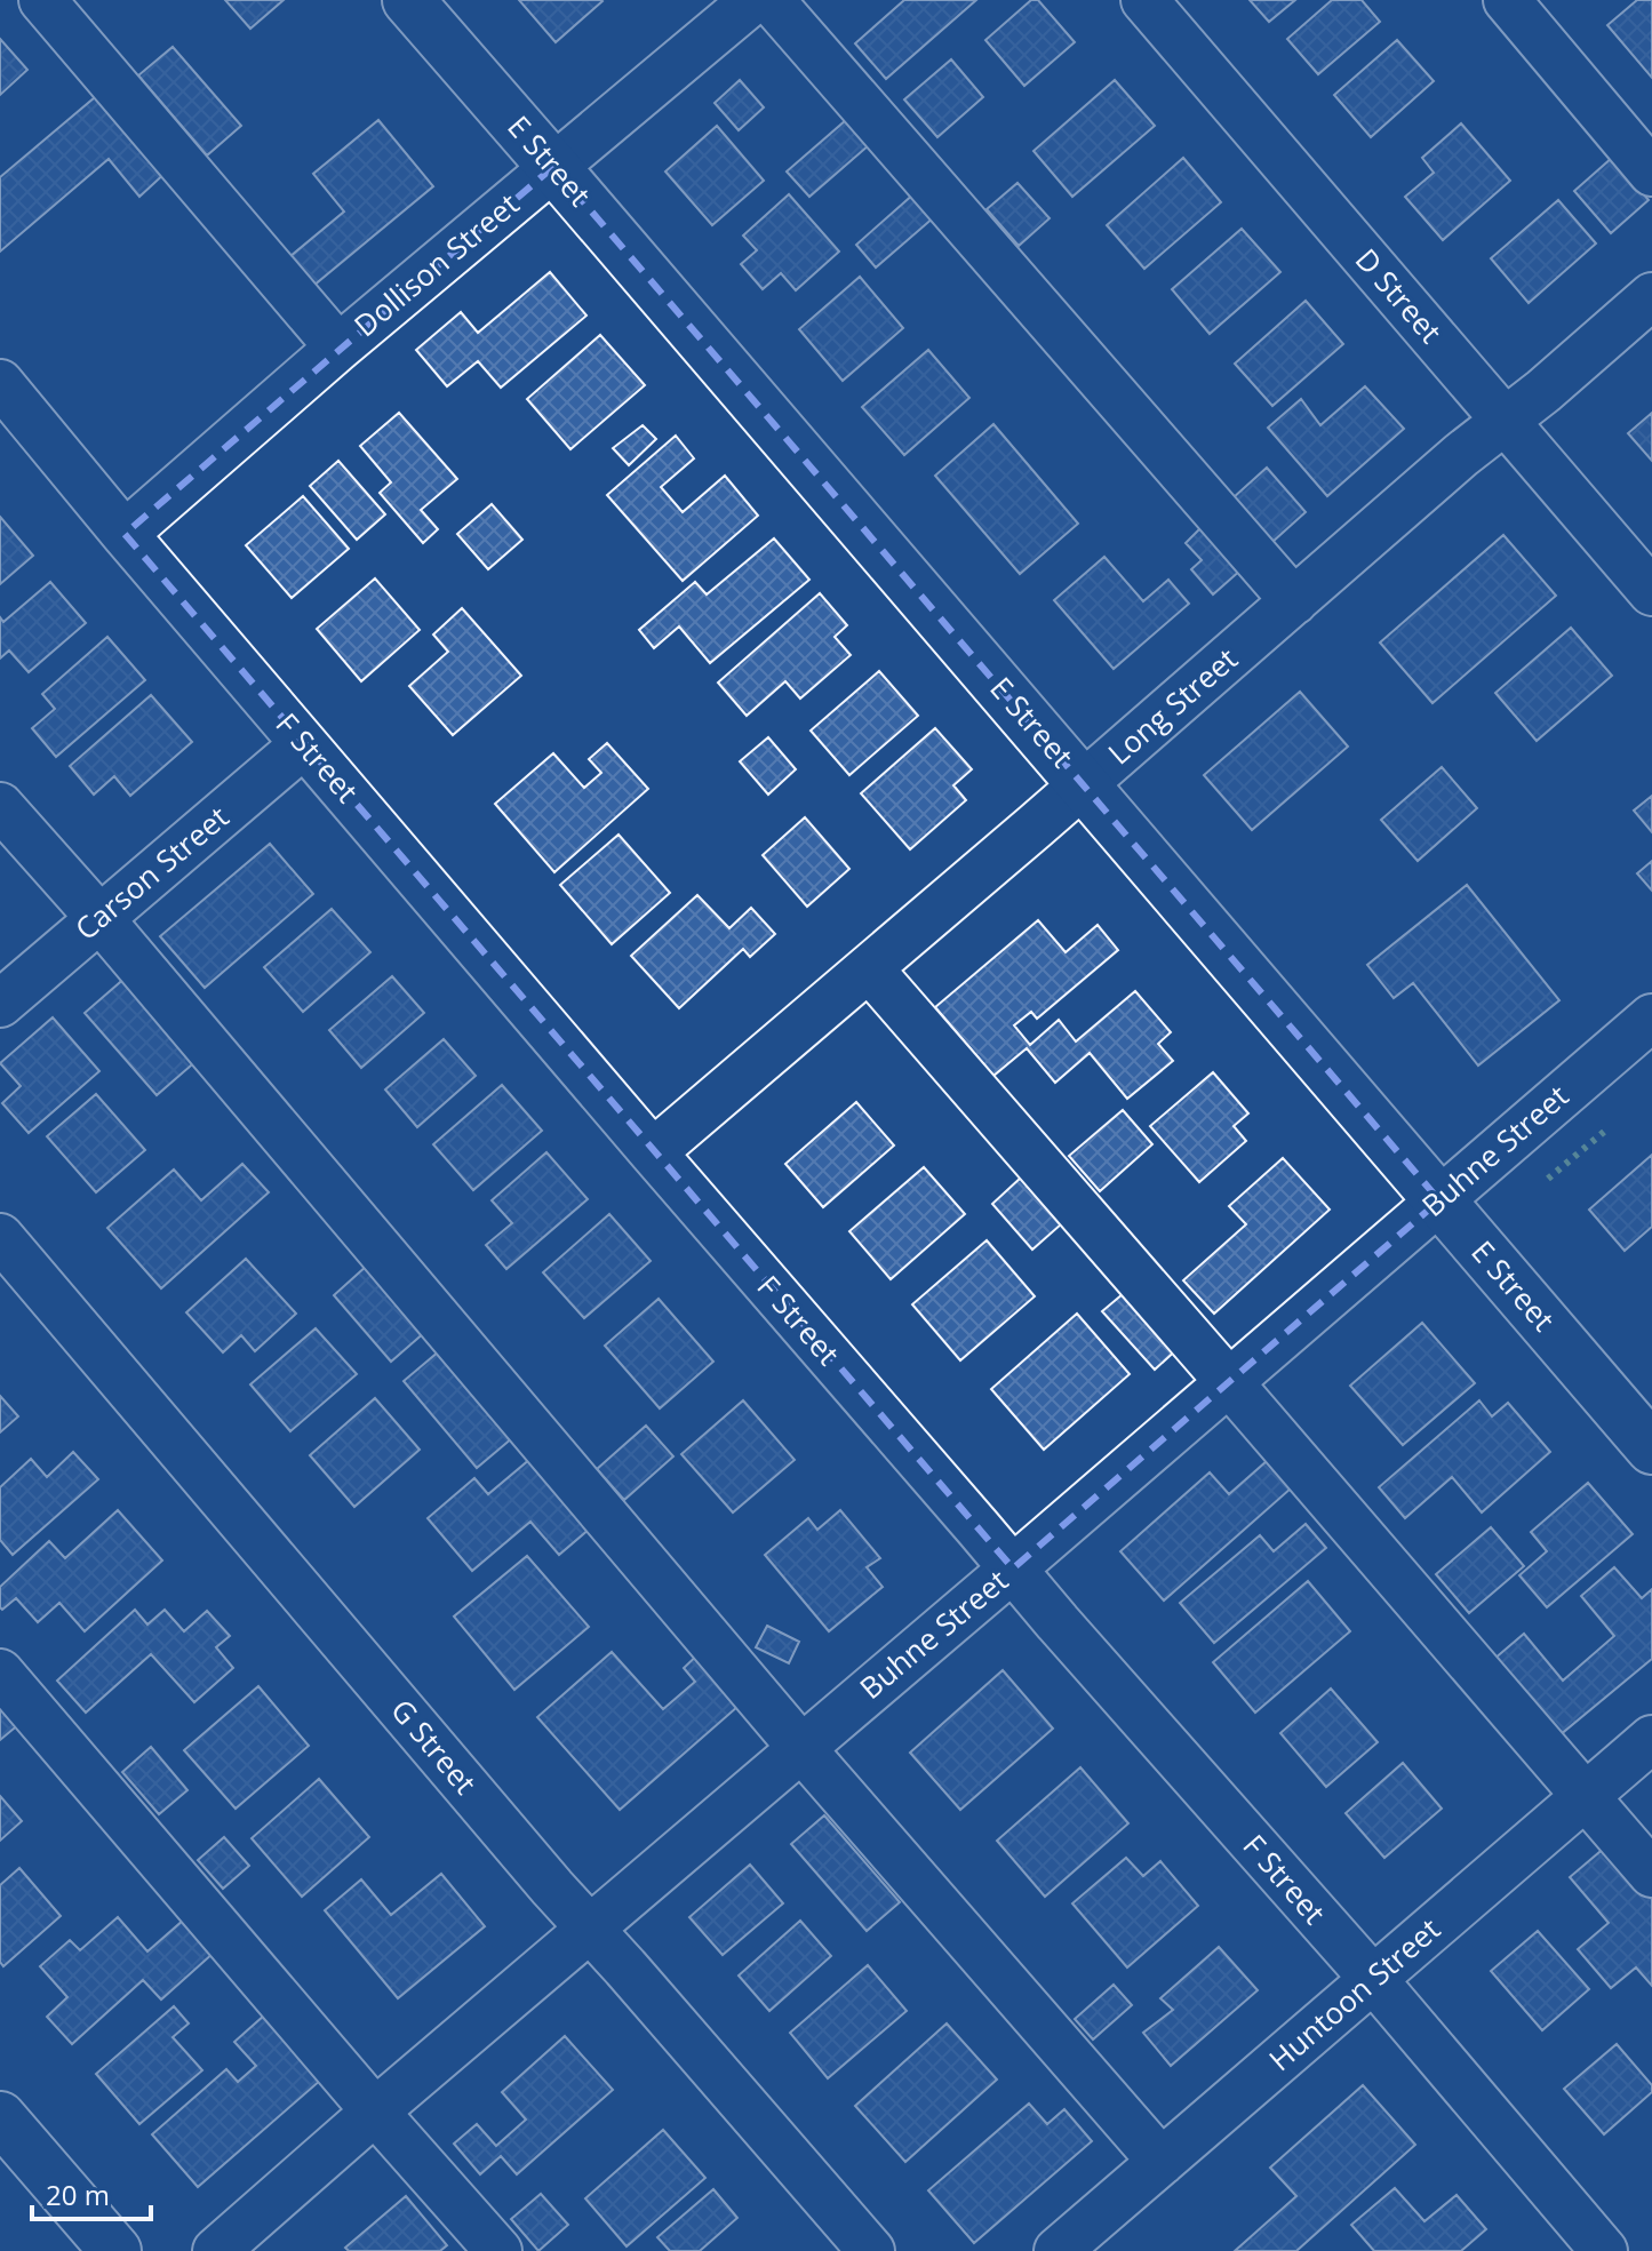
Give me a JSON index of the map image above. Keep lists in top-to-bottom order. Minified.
{"streets":{"main road":["E Street"],"street":["Dollison Street","D Street","Long Street","F Street","Carson Street","Buhne Street","G Street","Huntoon Street"]},"crossings":[["E Street","Dollison Street"],["E Street","Long Street"],["E Street","Buhne Street"],["Dollison Street","F Street"],["D Street","Long Street"],["Long Street","F Street"],["F Street","Carson Street"],["F Street","Buhne Street"],["F Street","Huntoon Street"],["Buhne Street","G Street"]],"scale_bar":"20 m"}
